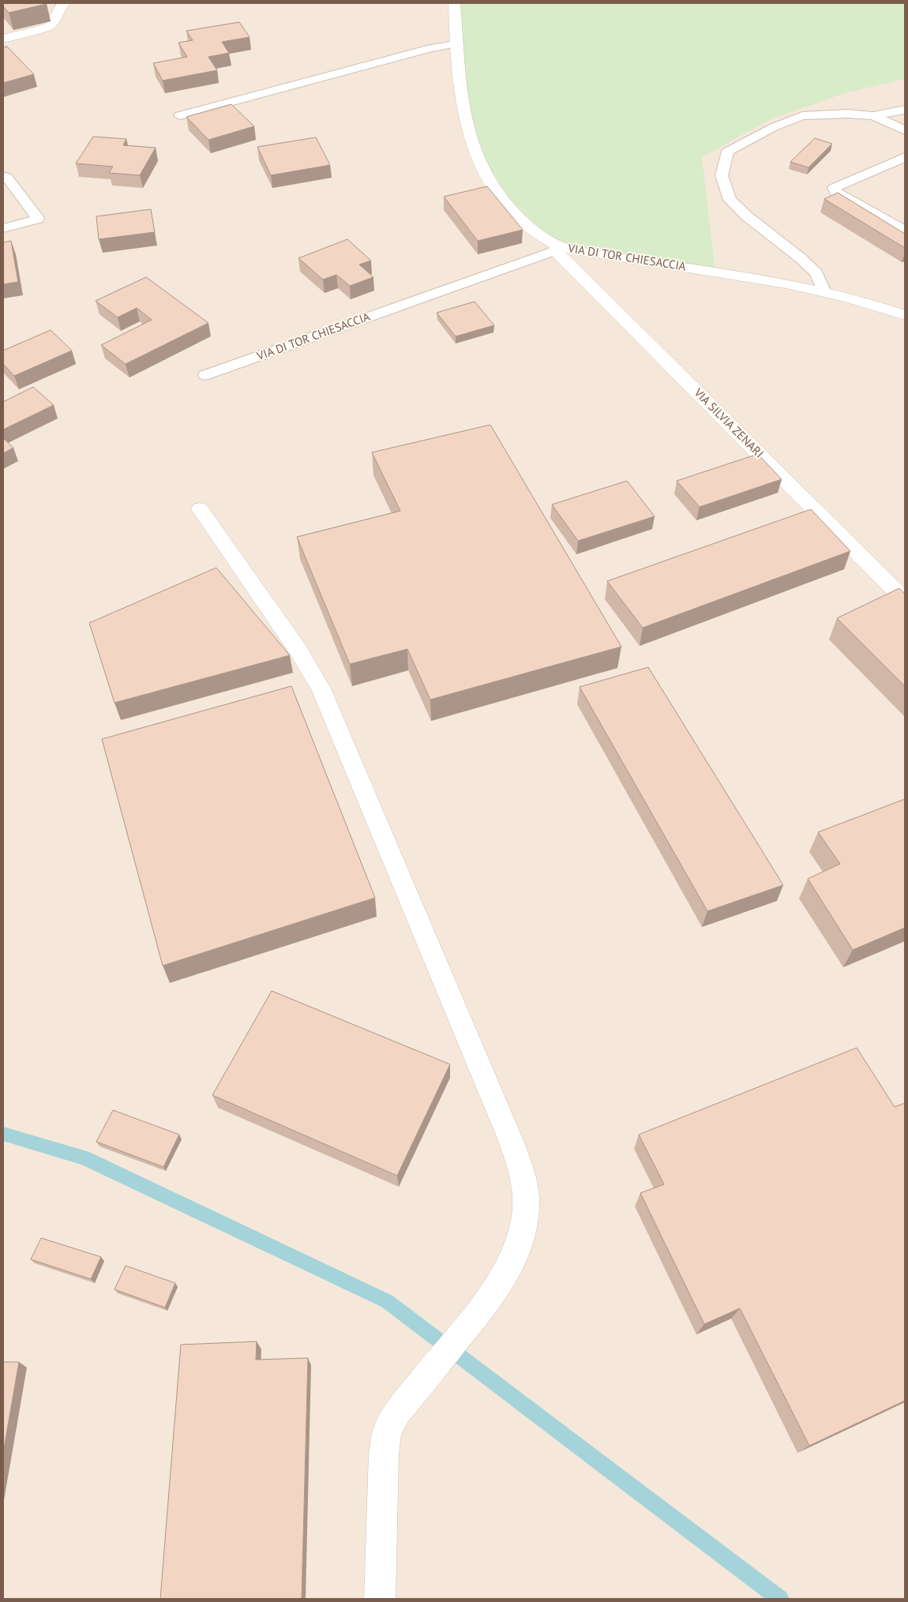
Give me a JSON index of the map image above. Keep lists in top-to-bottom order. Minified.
{"streets":{"street":["VIA DI TOR CHIESACCIA","VIA SILVIA ZENARI"]},"crossings":[["VIA DI TOR CHIESACCIA","VIA SILVIA ZENARI"]]}
